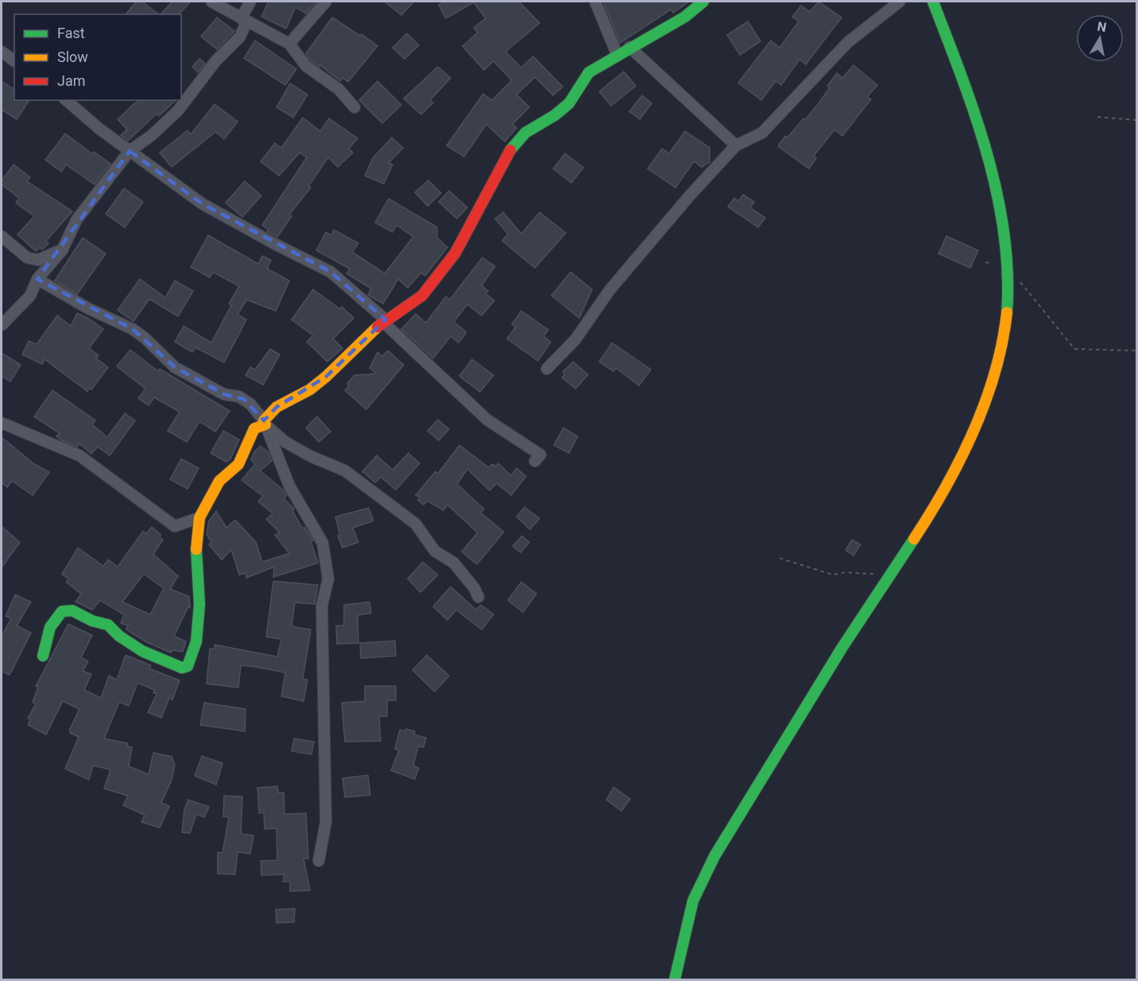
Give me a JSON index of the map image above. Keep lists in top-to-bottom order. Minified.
{"legend":["Fast","Slow","Jam"],"north":"top"}
